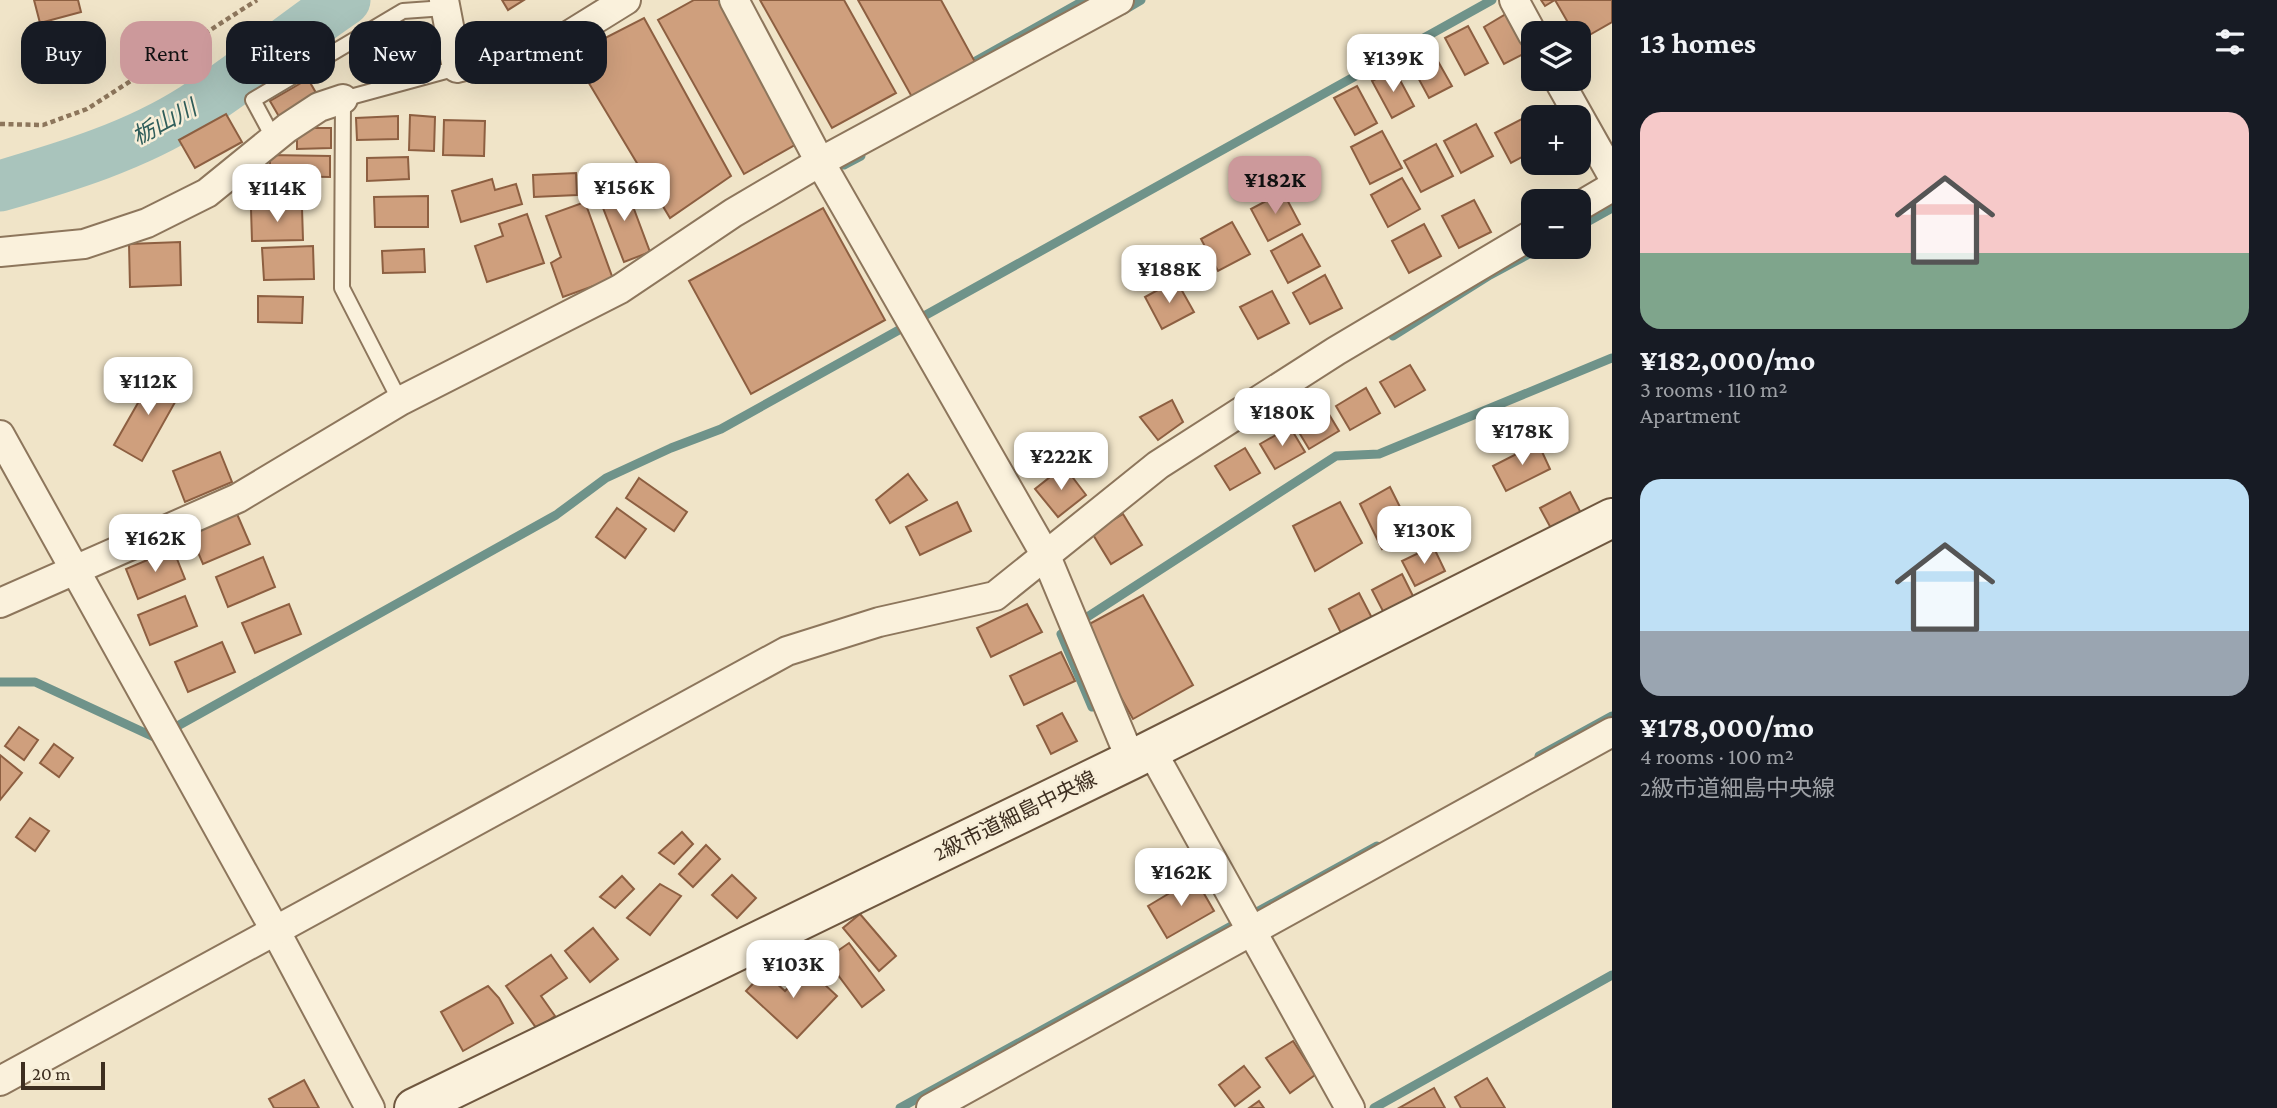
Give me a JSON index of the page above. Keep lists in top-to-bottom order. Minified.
{"streets":{"street":["2級市道細島中央線"]},"water":["栃山川"],"scale_bar":"20 m","page":{"heading":"13 homes","map_buttons":["+","−"],"chip":["Buy","Rent","Filters","New","Apartment"],"price":["¥139K","¥182K","¥156K","¥114K","¥188K","¥112K","¥180K","¥178K","¥222K","¥130K","¥162K","¥162K","¥103K"],"list":[{"name":"¥182,000/mo","note":"3 rooms · 110 m² · Apartment"},{"name":"¥178,000/mo","note":"4 rooms · 100 m² · 2級市道細島中央線"}],"scale":"20 m"}}
